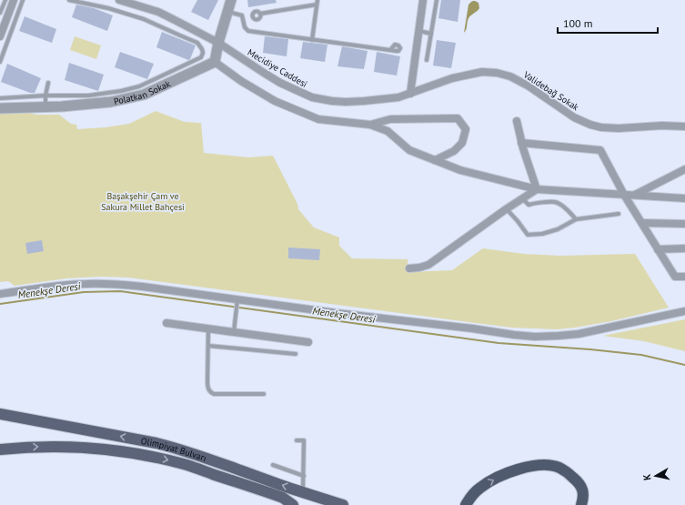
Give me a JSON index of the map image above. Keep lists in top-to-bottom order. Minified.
{"streets":{"main road":["Olimpiyat Bulvarı"],"street":["Mecidiye Caddesi","Validebağ Sokak","Polatkan Sokak"]},"crossings":[["Mecidiye Caddesi","Validebağ Sokak"]],"water":["Menekşe Deresi"],"parks":["Başakşehir Çam ve Sakura Millet Bahçesi"],"scale_bar":"100 m","north":"left"}
